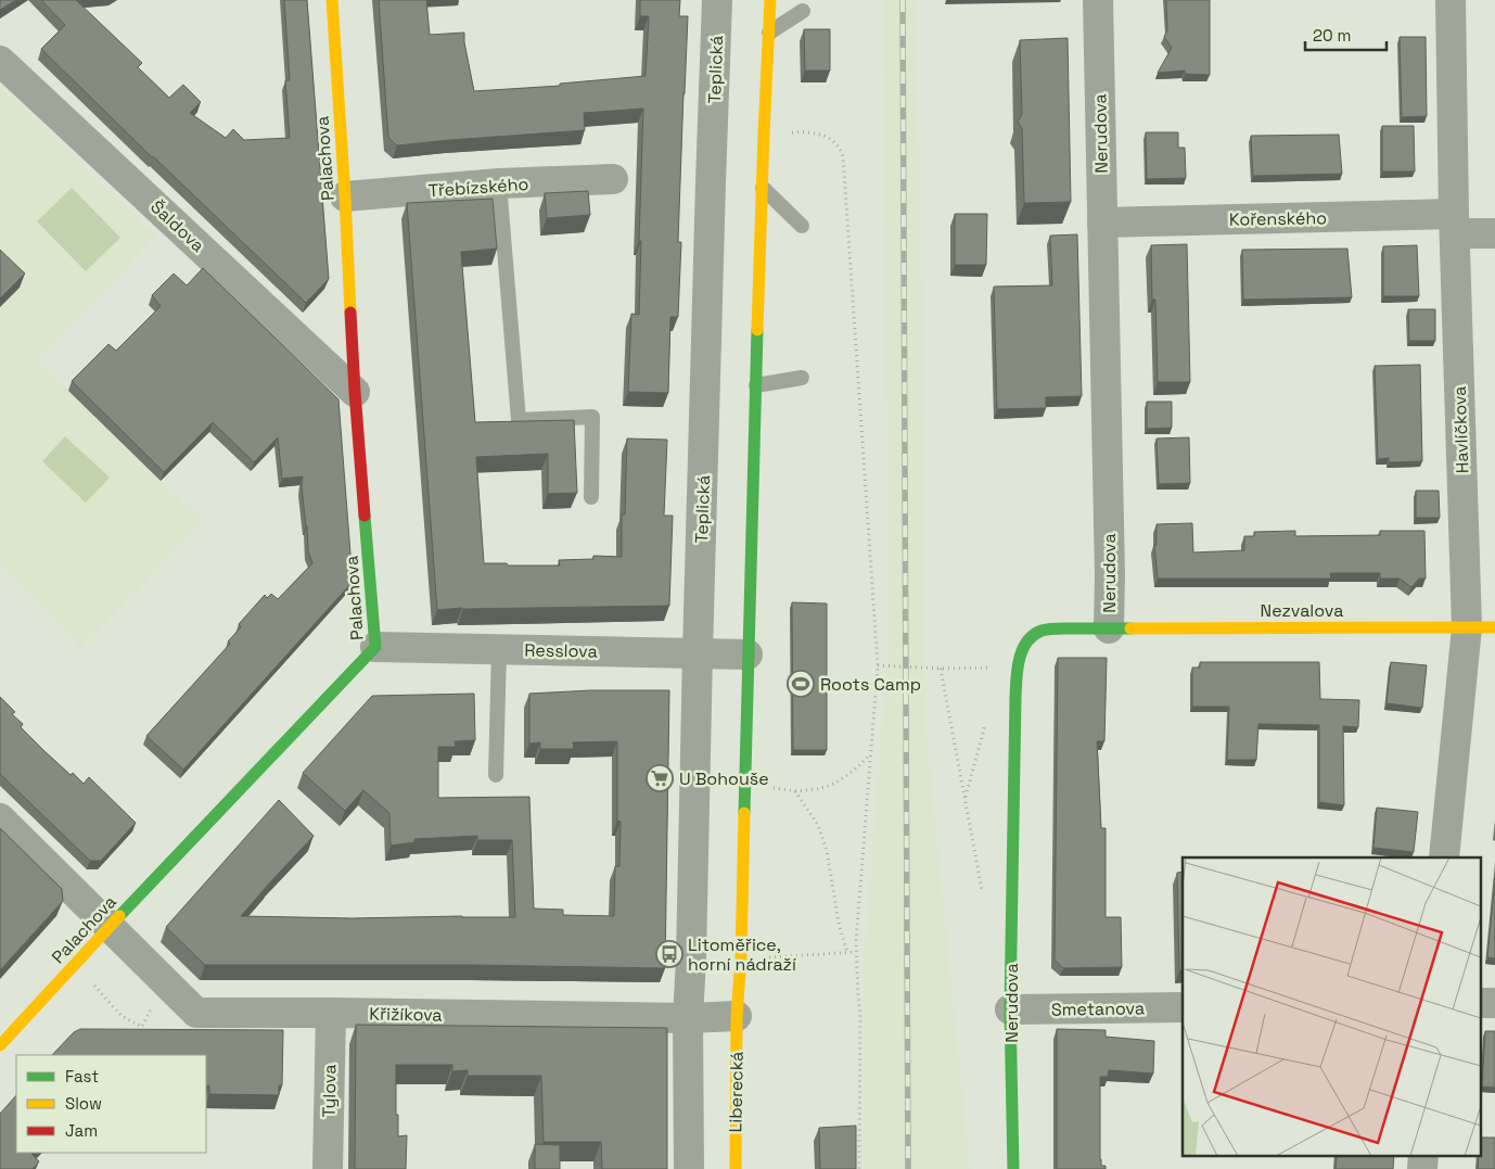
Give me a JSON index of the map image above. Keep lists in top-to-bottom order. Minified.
{"streets":{"street":["Teplická","Nerudova","Palachova","Třebízského","Kořenského","Šaldova","Havlíčkova","Nezvalova","Resslova","Smetanova","Křižíkova","Tylova","Liberecká"]},"crossings":[["Teplická","Resslova"],["Teplická","Křižíkova"],["Nerudova","Kořenského"],["Nerudova","Nezvalova"],["Nerudova","Smetanova"],["Palachova","Třebízského"],["Palachova","Šaldova"],["Palachova","Resslova"],["Palachova","Křižíkova"],["Kořenského","Havlíčkova"],["Havlíčkova","Nezvalova"],["Křižíkova","Tylova"],["Křižíkova","Liberecká"]],"places":{"sports":["Roots Camp"],"supermarket":["U Bohouše"],"bus stop":["Litoměřice, horní nádraží"]},"legend":["Fast","Slow","Jam"],"scale_bar":"20 m"}
